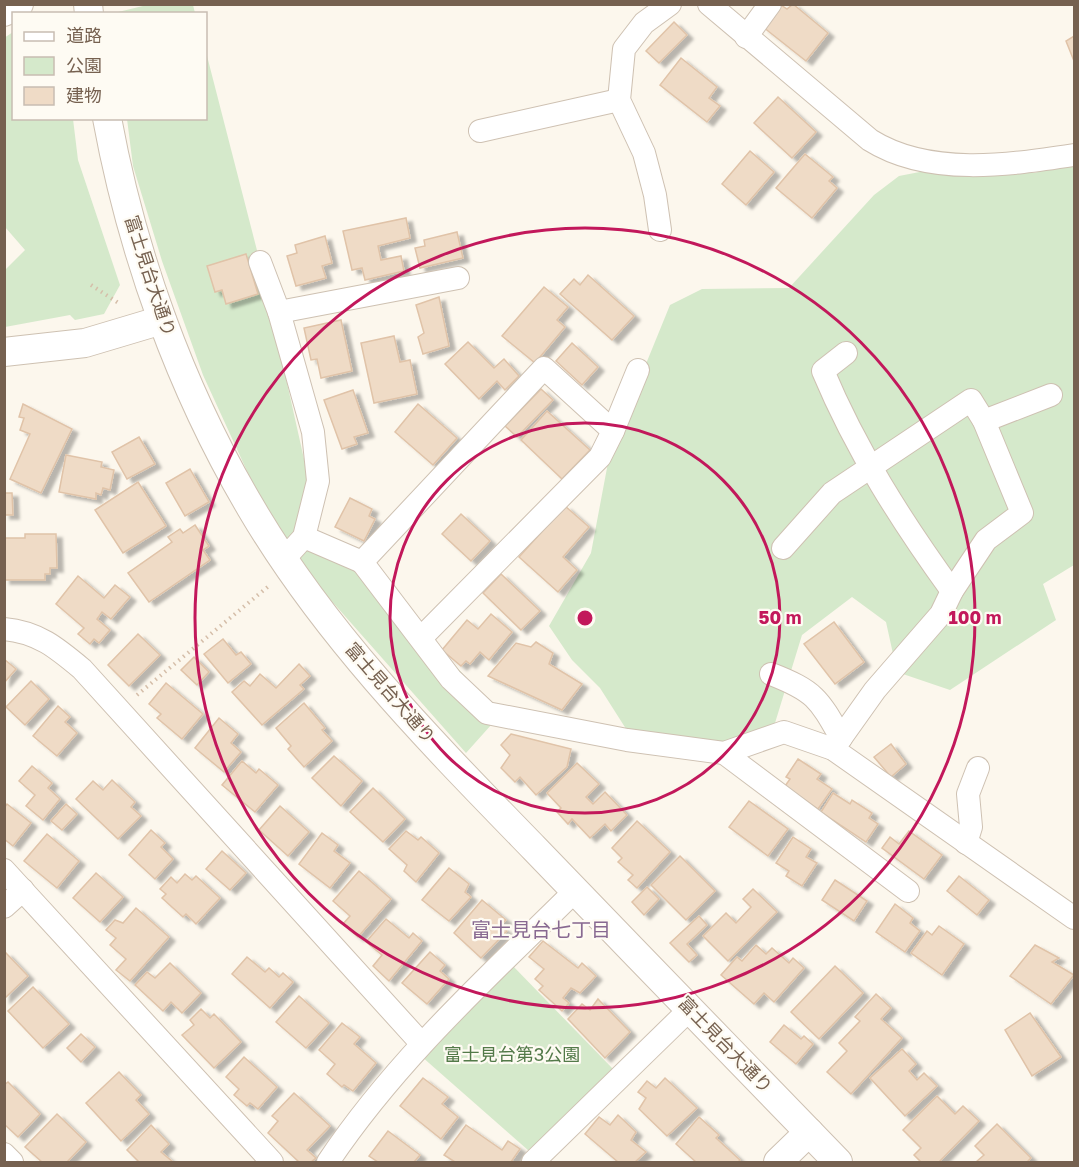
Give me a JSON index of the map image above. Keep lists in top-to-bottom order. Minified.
{"streets":{"street":["富士見台大通り"]},"districts":["富士見台七丁目"],"parks":["富士見台第3公園"],"legend":["道路","公園","建物"],"rings":["50 m","100 m"]}
